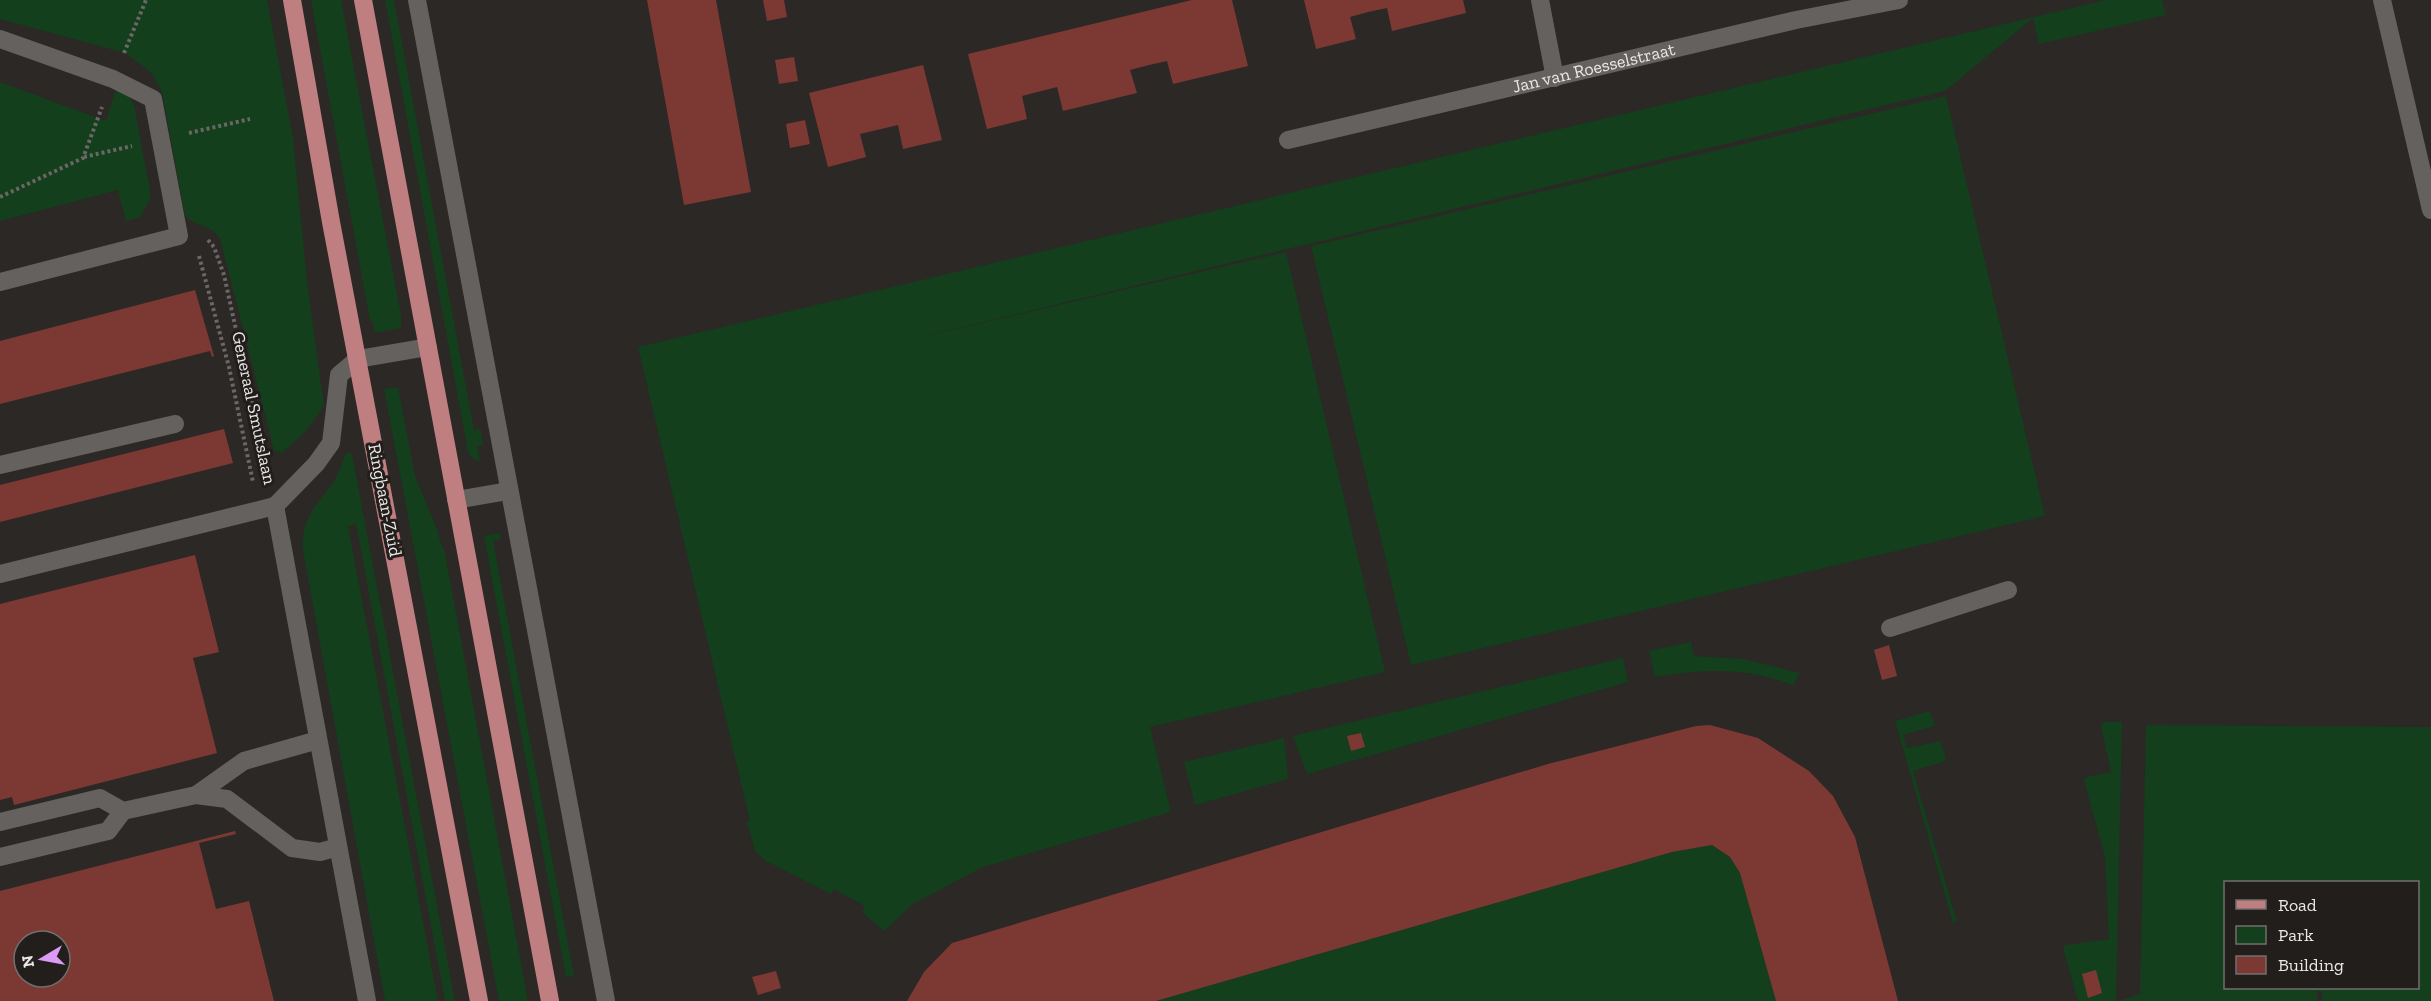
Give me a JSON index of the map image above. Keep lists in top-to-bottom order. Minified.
{"streets":{"main road":["Ringbaan-Zuid"],"street":["Jan van Roesselstraat","Generaal Smutslaan"]},"crossings":[["Generaal Smutslaan","Ringbaan-Zuid"]],"legend":["Road","Park","Building"],"north":"left"}
